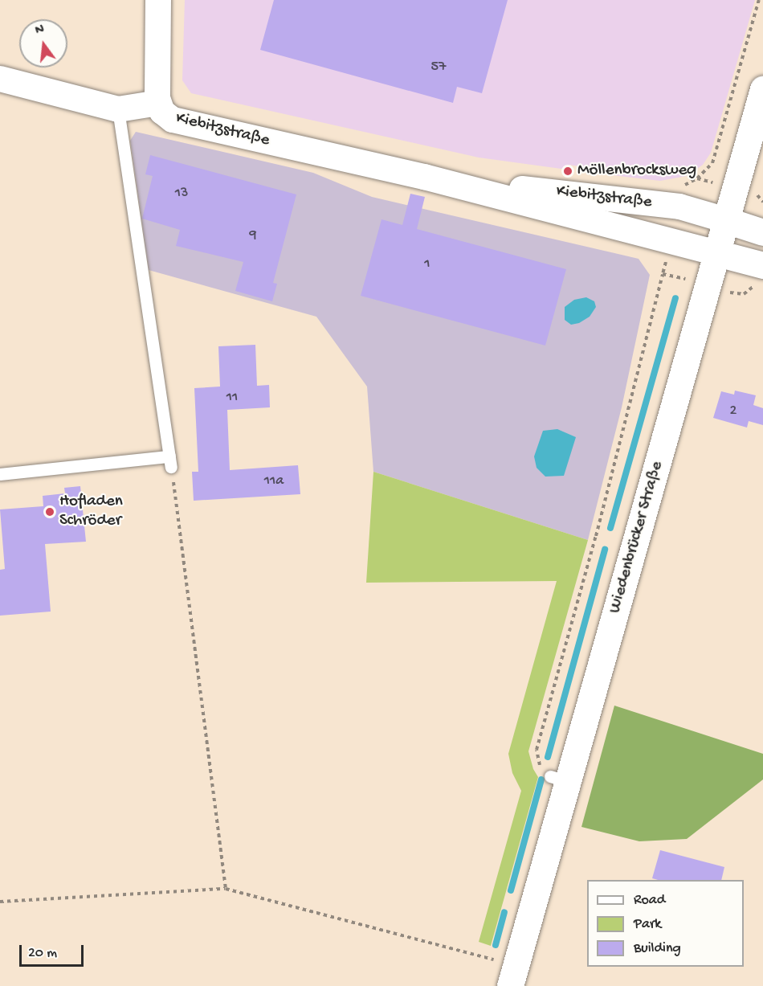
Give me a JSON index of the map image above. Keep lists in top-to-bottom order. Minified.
{"streets":{"main road":["Wiedenbrücker Straße"],"street":["Kiebitzstraße"]},"crossings":[["Kiebitzstraße","Wiedenbrücker Straße"]],"places":["Möllenbrocksweg","Hofladen Schröder"],"house_numbers":["57","13","9","1","11","2","11a"],"legend":["Road","Park","Building"],"scale_bar":"20 m","north":"top"}
